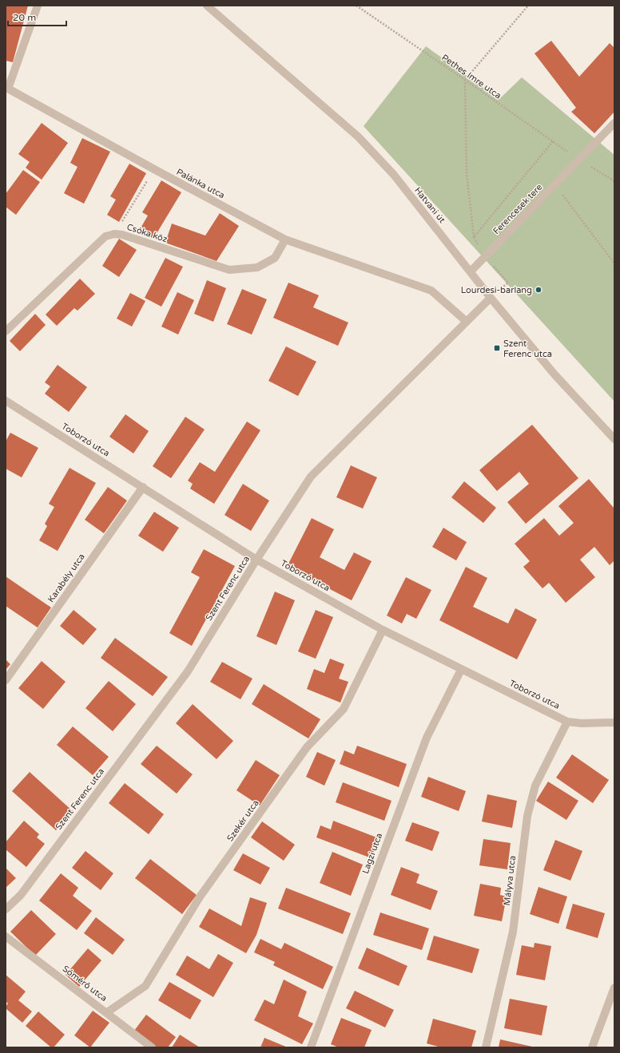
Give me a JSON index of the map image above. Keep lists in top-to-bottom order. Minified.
{"streets":{"street":["Palánka utca","Hatvani út","Ferencesek tere","Csóka köz","Toborzó utca","Karabély utca","Szent Ferenc utca","Szekér utca","Lagzi utca","Mályva utca","Sómérő utca"],"path":["Pethes Imre utca"]},"crossings":[["Pethes Imre utca","Ferencesek tere"],["Palánka utca","Csóka köz"],["Palánka utca","Szent Ferenc utca"],["Hatvani út","Ferencesek tere"],["Hatvani út","Szent Ferenc utca"],["Toborzó utca","Karabély utca"],["Toborzó utca","Szent Ferenc utca"],["Toborzó utca","Szekér utca"],["Toborzó utca","Lagzi utca"],["Toborzó utca","Mályva utca"],["Szekér utca","Sómérő utca"]],"places":{"other":["Lourdesi-barlang"],"transit":["Szent Ferenc utca"]},"scale_bar":"20 m"}
